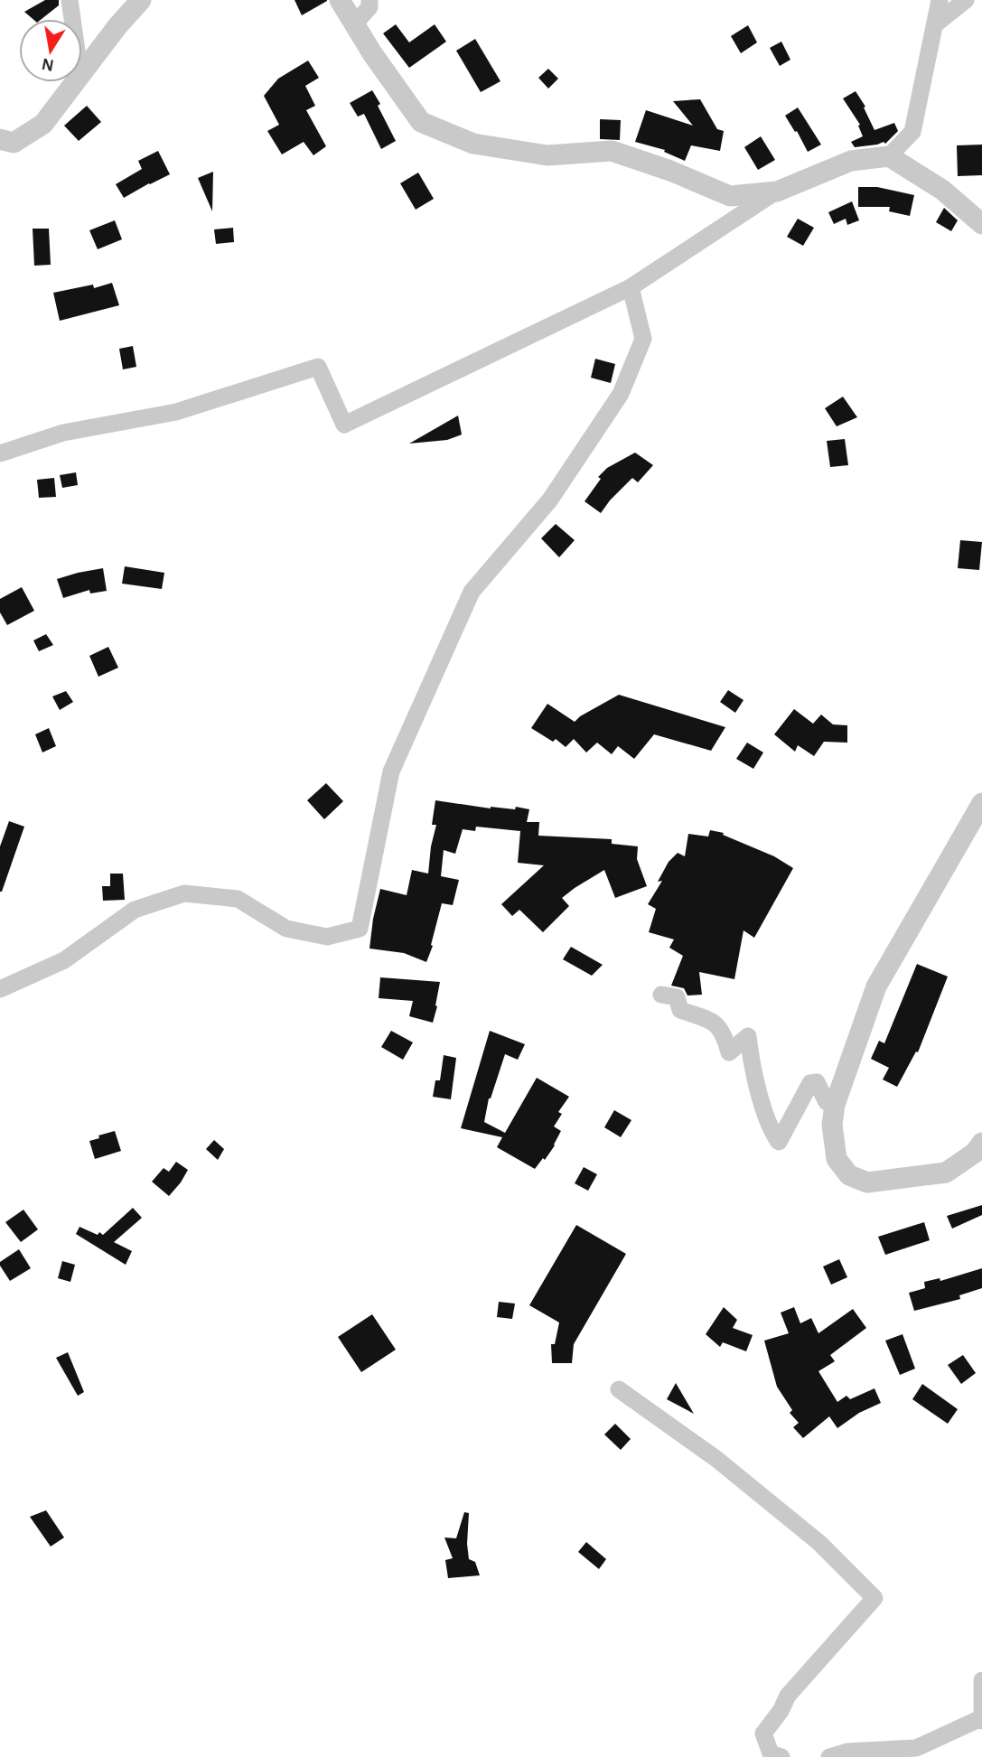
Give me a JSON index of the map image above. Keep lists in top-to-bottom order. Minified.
{"north":"bottom"}
